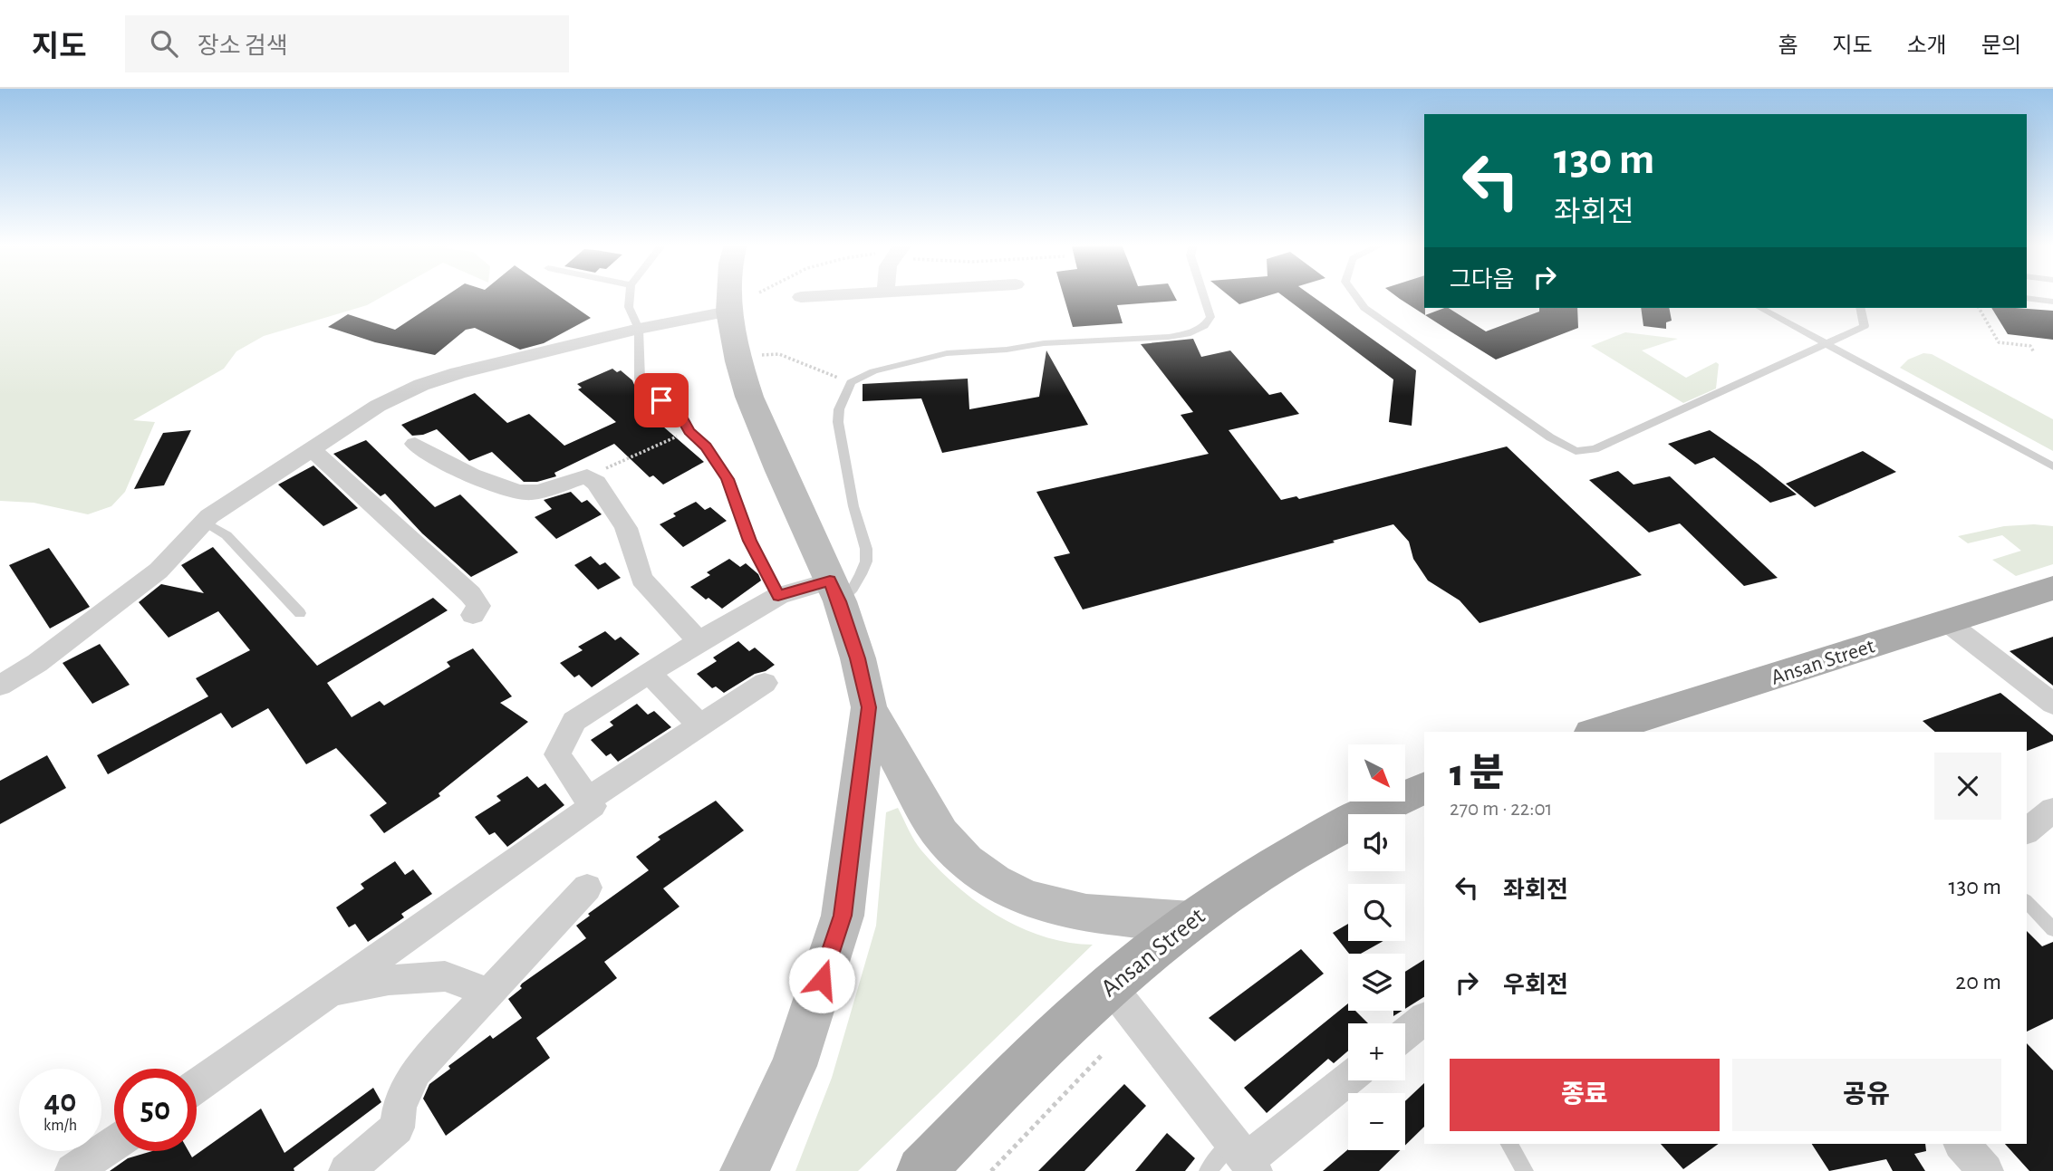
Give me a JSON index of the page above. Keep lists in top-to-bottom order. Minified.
{"streets":{"main road":["Ansan Street"]},"north":"bottom right","page":{"header":"지도","search":"장소 검색","nav":["홈","지도","소개","문의"],"turn":["130 m","좌회전"],"then":"그다음","heading":["1 분","270 m · 22:01"],"map_buttons":["+","−"],"list":[{"name":"좌회전","value":"130 m"},{"name":"우회전","value":"20 m"}],"buttons":["종료","공유"],"speed":"40 km/h","limit":"50"}}
